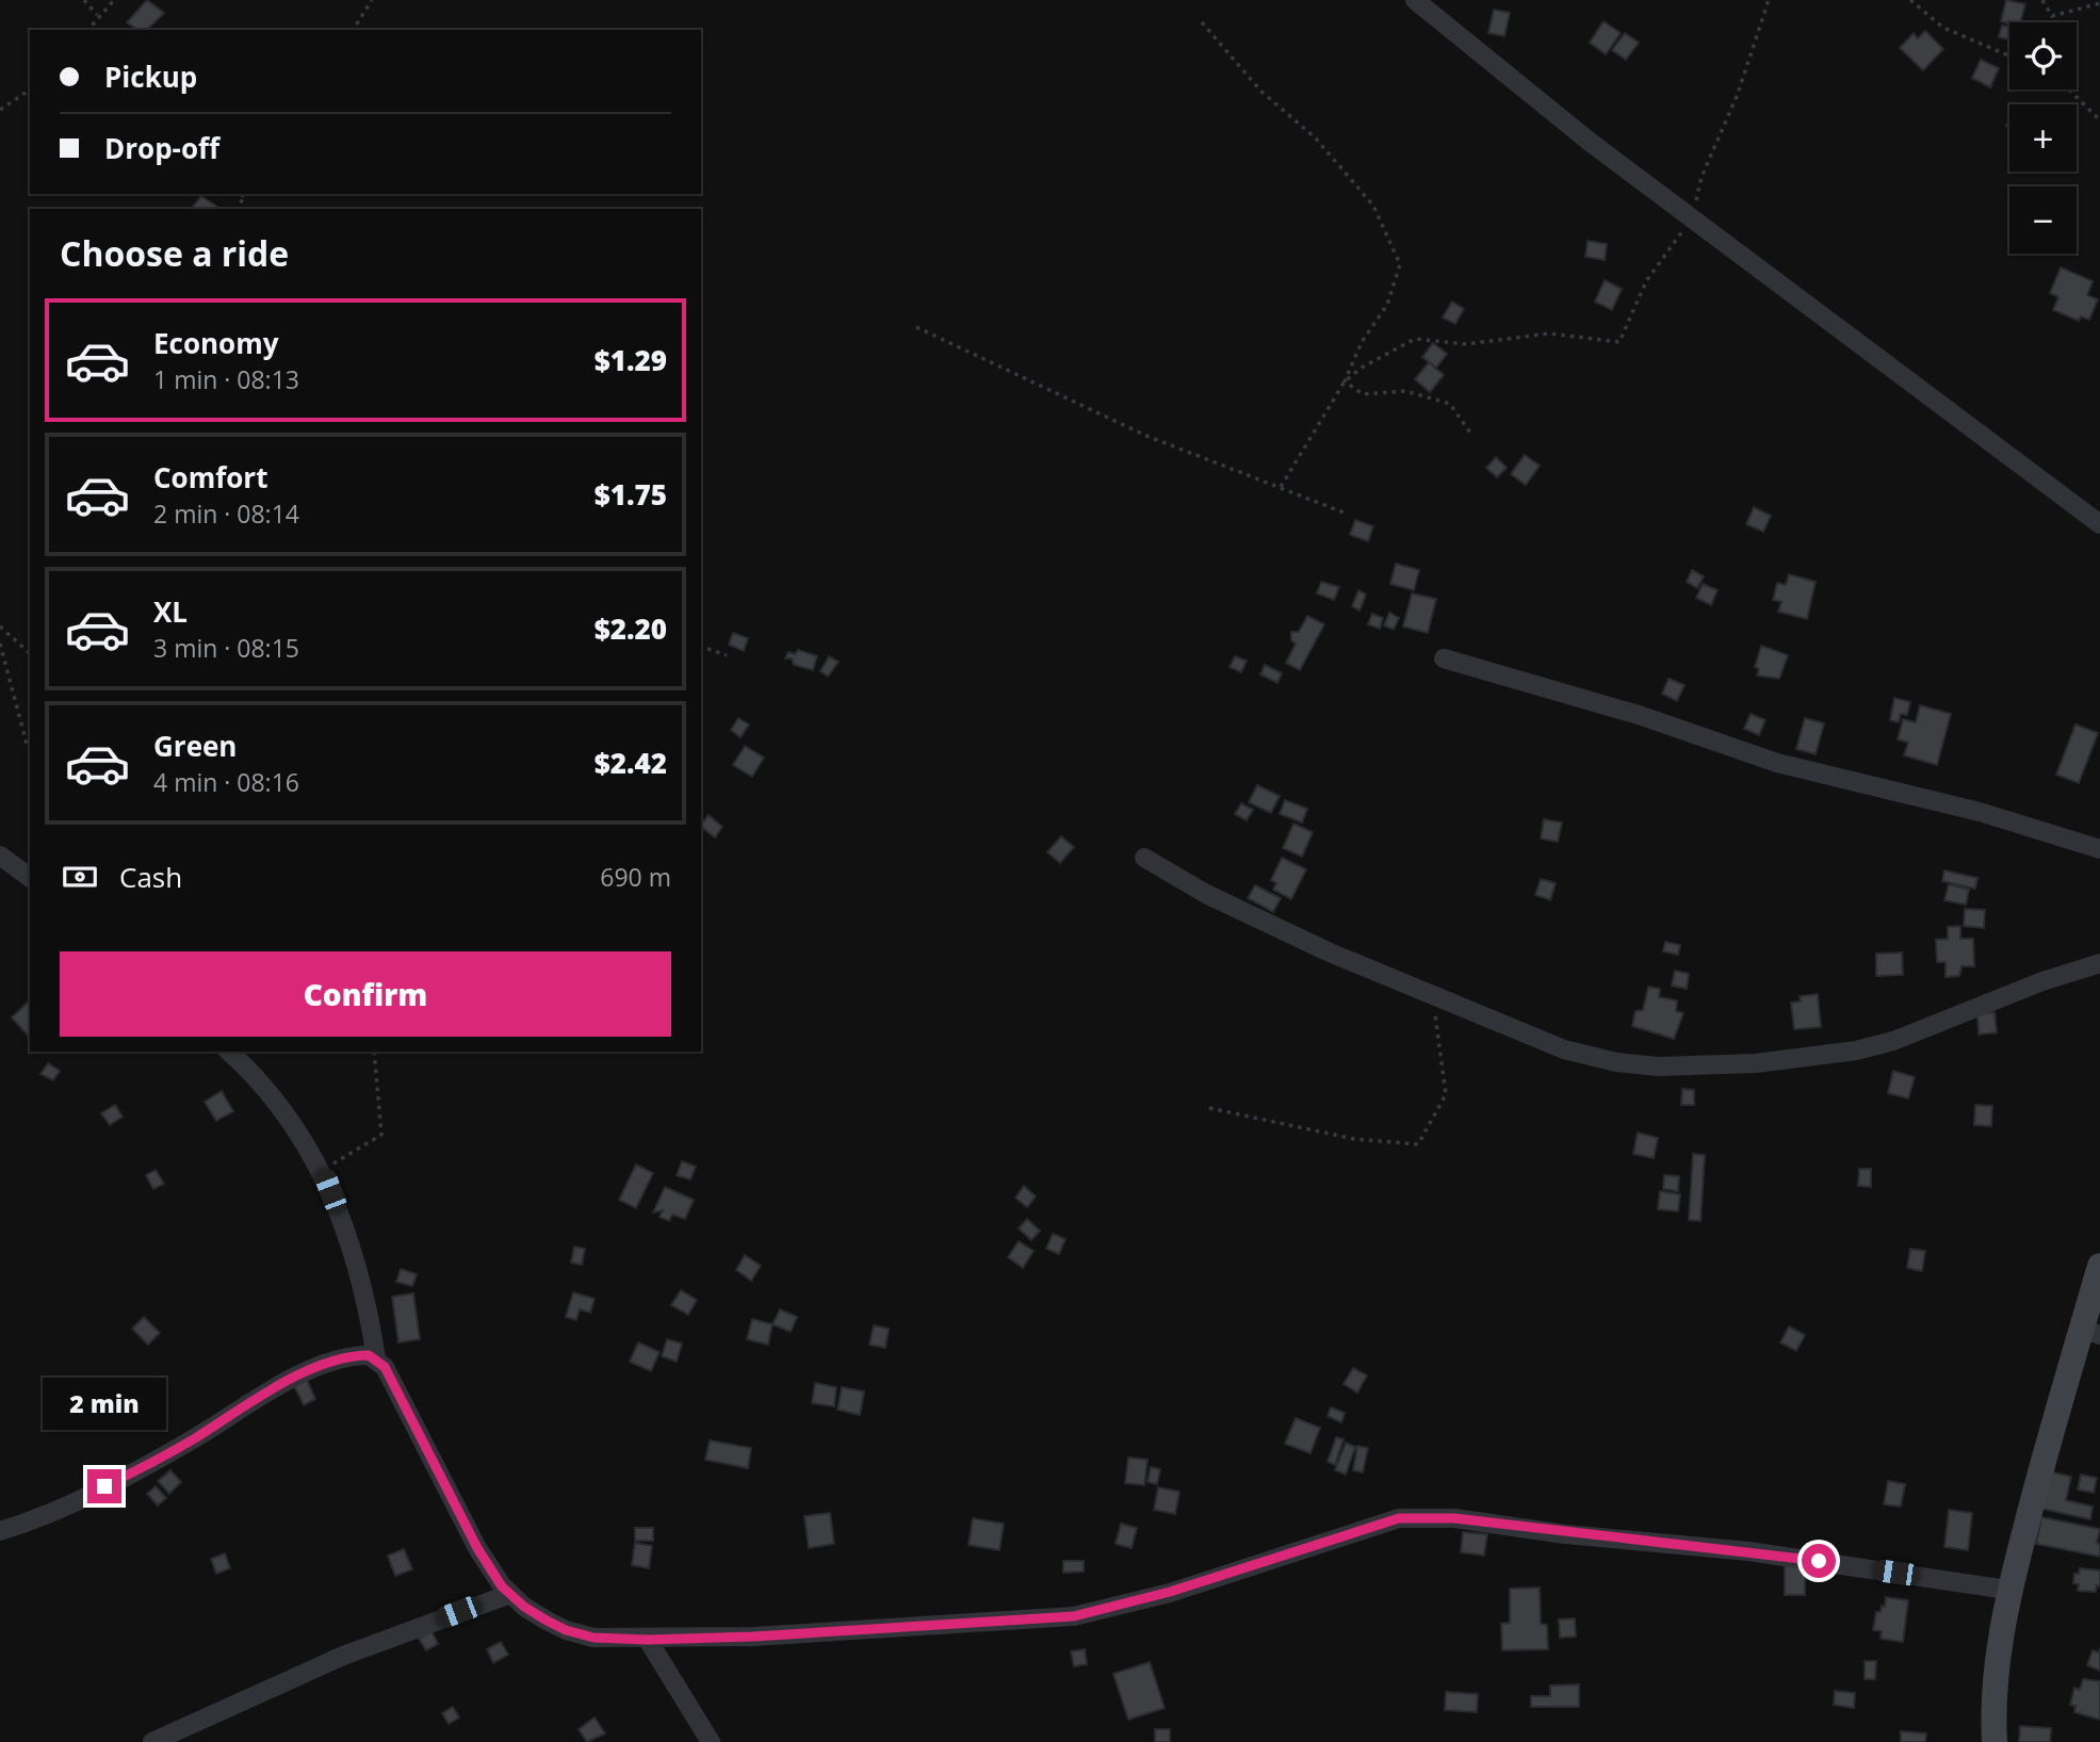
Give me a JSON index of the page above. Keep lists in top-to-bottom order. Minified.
{"page":{"map_buttons":["+","−"],"banner":["Pickup","Drop-off"],"heading":"Choose a ride","list":[{"name":"Economy","note":"1 min · 08:13","value":"$1.29"},{"name":"Comfort","note":"2 min · 08:14","value":"$1.75"},{"name":"XL","note":"3 min · 08:15","value":"$2.20"},{"name":"Green","note":"4 min · 08:16","value":"$2.42"}],"pay":["Cash","690 m"],"buttons":"Confirm","bubble":"2 min"}}
